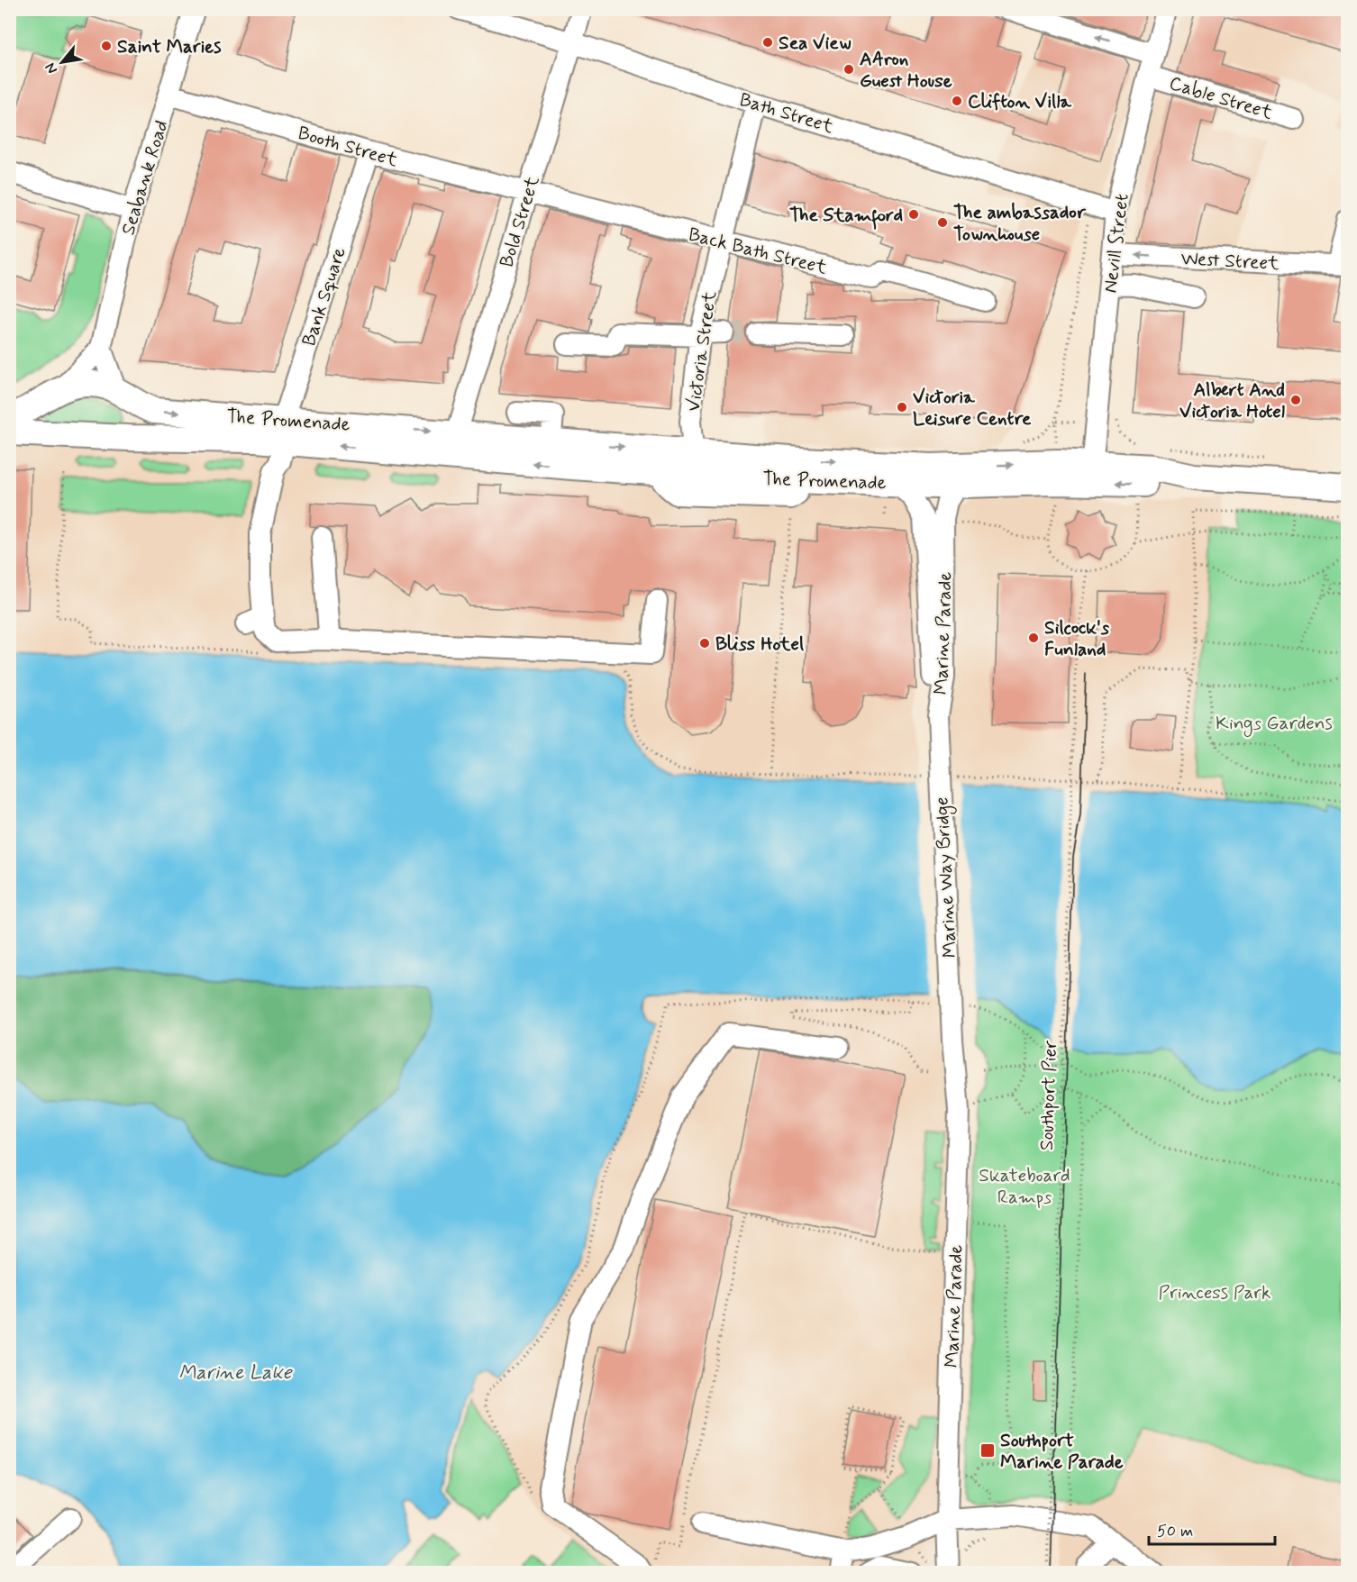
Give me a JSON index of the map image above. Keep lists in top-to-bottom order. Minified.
{"streets":{"main road":["The Promenade"],"street":["Cable Street","Bath Street","Booth Street","Seabank Road","Bold Street","Nevill Street","Back Bath Street","West Street","Bank Square","Victoria Street","Marine Parade","Marine Way Bridge"],"path":["Southport Pier"]},"crossings":[["Cable Street","Nevill Street"],["Bath Street","Bold Street"],["Bath Street","Nevill Street"],["Bath Street","Victoria Street"],["Booth Street","Seabank Road"],["Booth Street","Bold Street"],["Booth Street","Back Bath Street"],["Booth Street","Bank Square"],["Bold Street","Back Bath Street"],["Bold Street","The Promenade"],["Nevill Street","West Street"],["Nevill Street","The Promenade"],["Back Bath Street","Victoria Street"],["Bank Square","The Promenade"],["Victoria Street","The Promenade"],["The Promenade","Marine Parade"],["Marine Parade","Marine Way Bridge"]],"water":["Marine Lake"],"parks":["Kings Gardens","Skateboard Ramps","Princess Park"],"places":{"other":["Sea View","Saint Maries","AAron Guest House","Clifton Villa","The Stamford","The ambassador Townhouse","Albert And Victoria Hotel","Victoria Leisure Centre","Silcock's Funland","Bliss Hotel"],"transit":["Southport Marine Parade"]},"scale_bar":"50 m","north":"bottom left"}
